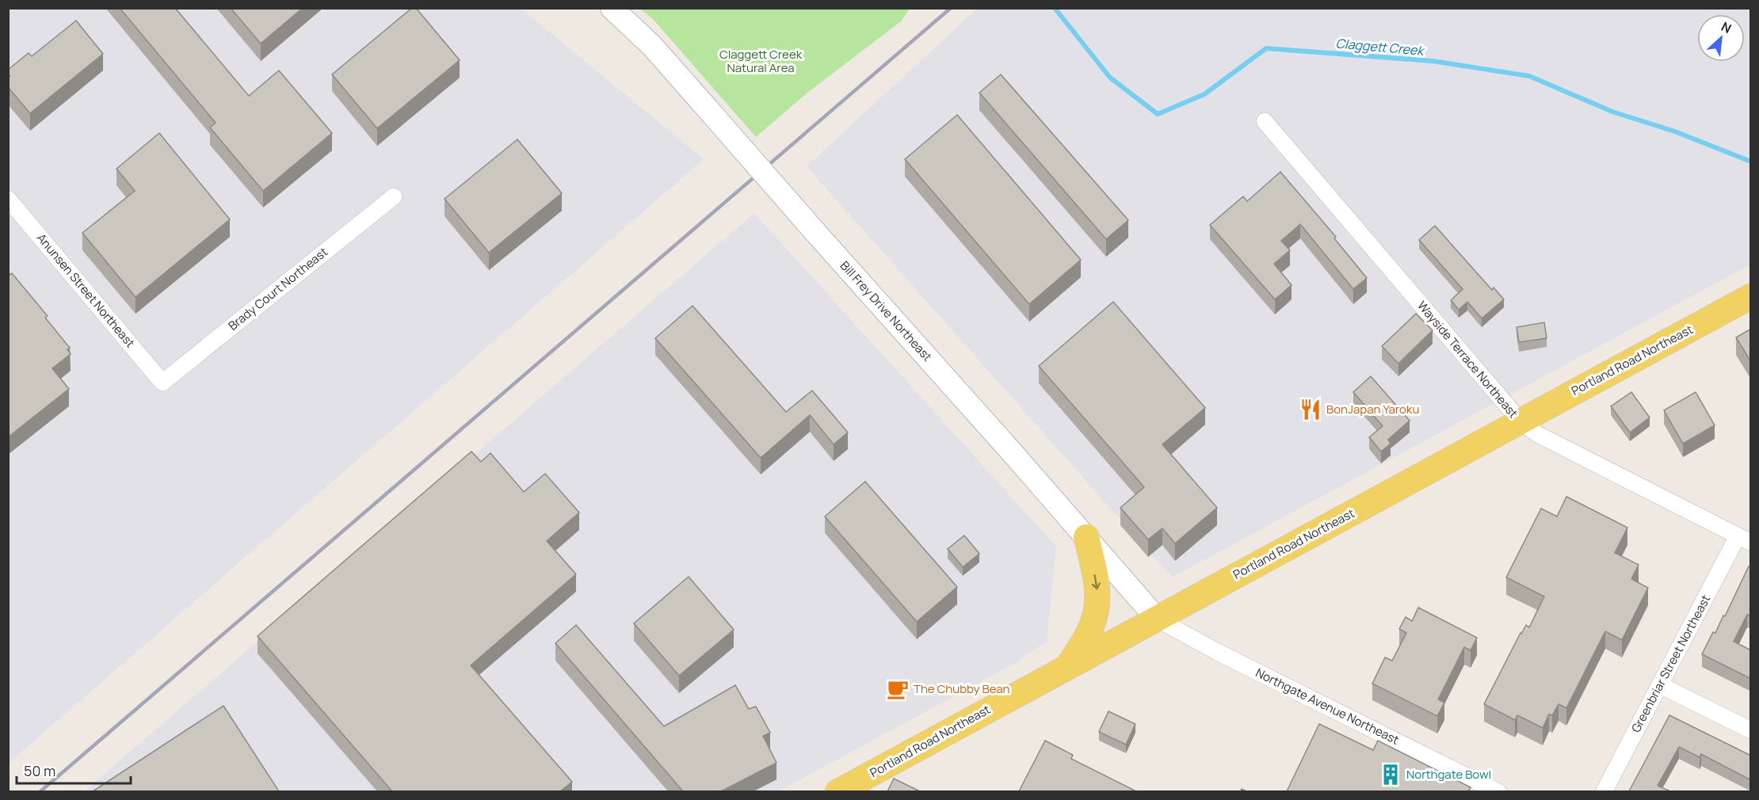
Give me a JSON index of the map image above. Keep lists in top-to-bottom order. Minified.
{"streets":{"main road":["Portland Road Northeast"],"street":["Brady Court Northeast","Anunsen Street Northeast","Bill Frey Drive Northeast","Wayside Terrace Northeast","Greenbriar Street Northeast","Northgate Avenue Northeast"]},"crossings":[["Brady Court Northeast","Anunsen Street Northeast"],["Bill Frey Drive Northeast","Portland Road Northeast"],["Bill Frey Drive Northeast","Northgate Avenue Northeast"],["Wayside Terrace Northeast","Portland Road Northeast"],["Wayside Terrace Northeast","Greenbriar Street Northeast"],["Portland Road Northeast","Northgate Avenue Northeast"]],"water":["Claggett Creek"],"parks":["Claggett Creek Natural Area"],"places":{"restaurant":["BonJapan Yaroku"],"cafe":["The Chubby Bean"],"building":["Northgate Bowl"]},"scale_bar":"50 m","north":"top right"}
